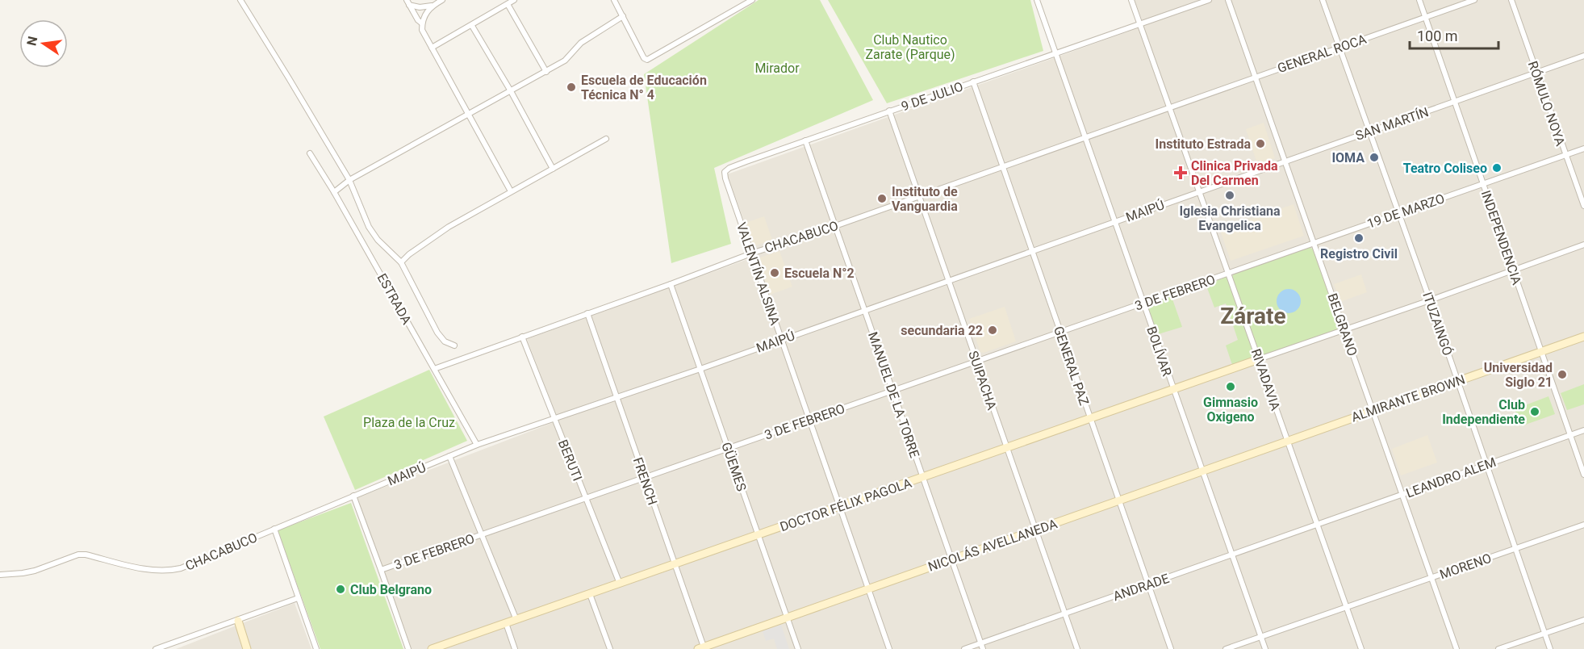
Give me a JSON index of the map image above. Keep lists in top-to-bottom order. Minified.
{"streets":{"street":["GENERAL ROCA","9 DE JULIO","RÓMULO NOYA","SAN MARTÍN","MAIPÚ","19 DE MARZO","CHACABUCO","INDEPENDENCIA","VALENTÍN ALSINA","3 DE FEBRERO","ESTRADA","ITUZAINGÓ","BELGRANO","BOLÍVAR","GENERAL PAZ","RIVADAVIA","SUIPACHA","MANUEL DE LA TORRE","ALMIRANTE BROWN","BERUTI","GÜEMES","LEANDRO ALEM","FRENCH","DOCTOR FÉLIX PAGOLA","NICOLÁS AVELLANEDA","MORENO","ANDRADE"]},"crossings":[["GENERAL ROCA","CHACABUCO"],["GENERAL ROCA","INDEPENDENCIA"],["GENERAL ROCA","ITUZAINGÓ"],["GENERAL ROCA","BELGRANO"],["GENERAL ROCA","RIVADAVIA"],["9 DE JULIO","VALENTÍN ALSINA"],["9 DE JULIO","BOLÍVAR"],["9 DE JULIO","GENERAL PAZ"],["9 DE JULIO","RIVADAVIA"],["9 DE JULIO","SUIPACHA"],["9 DE JULIO","MANUEL DE LA TORRE"],["RÓMULO NOYA","SAN MARTÍN"],["RÓMULO NOYA","19 DE MARZO"],["SAN MARTÍN","MAIPÚ"],["SAN MARTÍN","INDEPENDENCIA"],["SAN MARTÍN","ITUZAINGÓ"],["SAN MARTÍN","BELGRANO"],["SAN MARTÍN","RIVADAVIA"],["MAIPÚ","CHACABUCO"],["MAIPÚ","VALENTÍN ALSINA"],["MAIPÚ","ESTRADA"],["MAIPÚ","BOLÍVAR"],["MAIPÚ","GENERAL PAZ"],["MAIPÚ","RIVADAVIA"],["MAIPÚ","SUIPACHA"],["MAIPÚ","MANUEL DE LA TORRE"],["MAIPÚ","BERUTI"],["MAIPÚ","GÜEMES"],["MAIPÚ","FRENCH"],["19 DE MARZO","INDEPENDENCIA"],["19 DE MARZO","3 DE FEBRERO"],["19 DE MARZO","ITUZAINGÓ"],["19 DE MARZO","BELGRANO"],["19 DE MARZO","RIVADAVIA"],["CHACABUCO","VALENTÍN ALSINA"],["CHACABUCO","ESTRADA"],["CHACABUCO","BOLÍVAR"],["CHACABUCO","GENERAL PAZ"],["CHACABUCO","RIVADAVIA"],["CHACABUCO","SUIPACHA"],["CHACABUCO","MANUEL DE LA TORRE"],["CHACABUCO","BERUTI"],["CHACABUCO","GÜEMES"],["CHACABUCO","FRENCH"],["INDEPENDENCIA","ALMIRANTE BROWN"],["INDEPENDENCIA","LEANDRO ALEM"],["VALENTÍN ALSINA","3 DE FEBRERO"],["VALENTÍN ALSINA","DOCTOR FÉLIX PAGOLA"],["VALENTÍN ALSINA","NICOLÁS AVELLANEDA"],["3 DE FEBRERO","BOLÍVAR"],["3 DE FEBRERO","GENERAL PAZ"],["3 DE FEBRERO","RIVADAVIA"],["3 DE FEBRERO","SUIPACHA"],["3 DE FEBRERO","MANUEL DE LA TORRE"],["3 DE FEBRERO","BERUTI"],["3 DE FEBRERO","GÜEMES"],["3 DE FEBRERO","FRENCH"],["ITUZAINGÓ","ALMIRANTE BROWN"],["ITUZAINGÓ","LEANDRO ALEM"],["ITUZAINGÓ","MORENO"],["BELGRANO","ALMIRANTE BROWN"],["BELGRANO","LEANDRO ALEM"],["BELGRANO","MORENO"],["BOLÍVAR","DOCTOR FÉLIX PAGOLA"],["BOLÍVAR","NICOLÁS AVELLANEDA"],["BOLÍVAR","MORENO"],["BOLÍVAR","ANDRADE"],["GENERAL PAZ","DOCTOR FÉLIX PAGOLA"],["GENERAL PAZ","NICOLÁS AVELLANEDA"],["GENERAL PAZ","ANDRADE"],["RIVADAVIA","ALMIRANTE BROWN"],["RIVADAVIA","LEANDRO ALEM"],["RIVADAVIA","DOCTOR FÉLIX PAGOLA"],["RIVADAVIA","NICOLÁS AVELLANEDA"],["RIVADAVIA","MORENO"],["RIVADAVIA","ANDRADE"],["SUIPACHA","DOCTOR FÉLIX PAGOLA"],["SUIPACHA","NICOLÁS AVELLANEDA"],["SUIPACHA","ANDRADE"],["MANUEL DE LA TORRE","DOCTOR FÉLIX PAGOLA"],["MANUEL DE LA TORRE","NICOLÁS AVELLANEDA"],["MANUEL DE LA TORRE","ANDRADE"],["ALMIRANTE BROWN","NICOLÁS AVELLANEDA"],["BERUTI","DOCTOR FÉLIX PAGOLA"],["GÜEMES","DOCTOR FÉLIX PAGOLA"],["GÜEMES","NICOLÁS AVELLANEDA"],["LEANDRO ALEM","ANDRADE"],["FRENCH","DOCTOR FÉLIX PAGOLA"],["FRENCH","NICOLÁS AVELLANEDA"]],"districts":["Zárate"],"parks":["Club Nautico Zarate (Parque)","Mirador","Plaza de la Cruz"],"places":{"other":["Escuela de Educación Técnica N° 4","Instituto Estrada","IOMA","Teatro Coliseo","Iglesia Christiana Evangelica","Instituto de Vanguardia","Registro Civil","Escuela N°2","secundaria 22","Universidad Siglo 21","Gimnasio Oxigeno","Club Independiente","Club Belgrano"],"health":["Clinica Privada Del Carmen"]},"scale_bar":"100 m","north":"left"}
